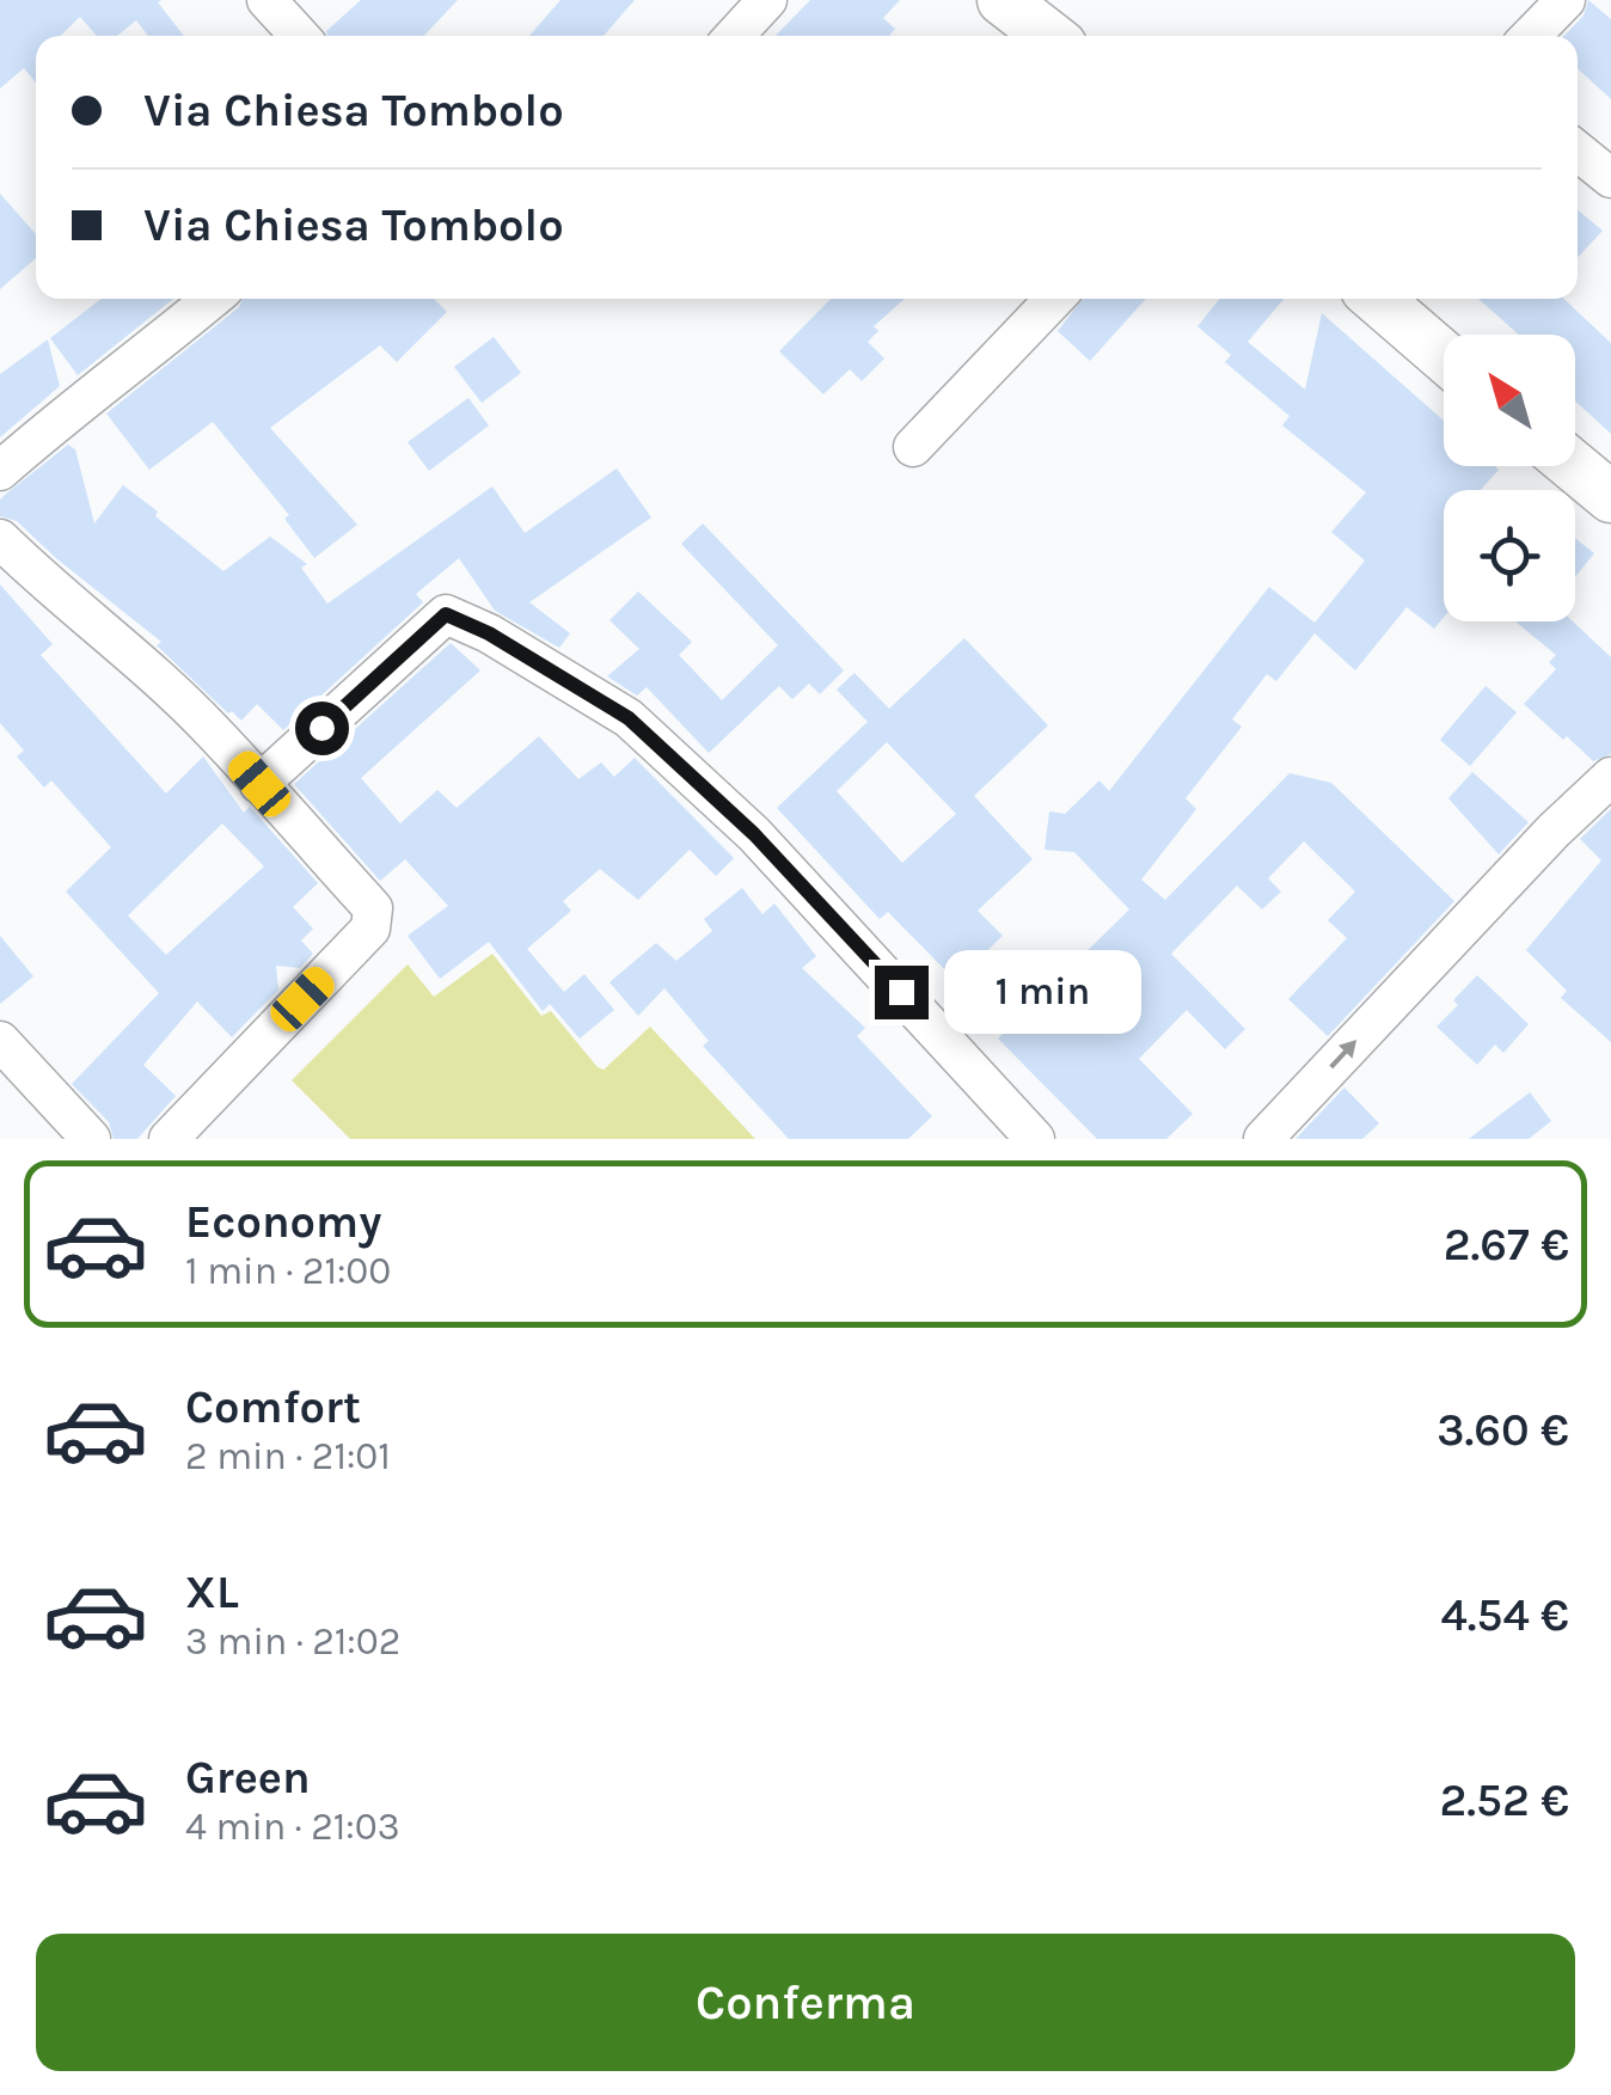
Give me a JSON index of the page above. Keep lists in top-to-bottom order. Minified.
{"north":"top left","page":{"banner":["Via Chiesa Tombolo","Via Chiesa Tombolo"],"bubble":"1 min","list":[{"name":"Economy","note":"1 min · 21:00","value":"2.67 €"},{"name":"Comfort","note":"2 min · 21:01","value":"3.60 €"},{"name":"XL","note":"3 min · 21:02","value":"4.54 €"},{"name":"Green","note":"4 min · 21:03","value":"2.52 €"}],"buttons":"Conferma"}}
